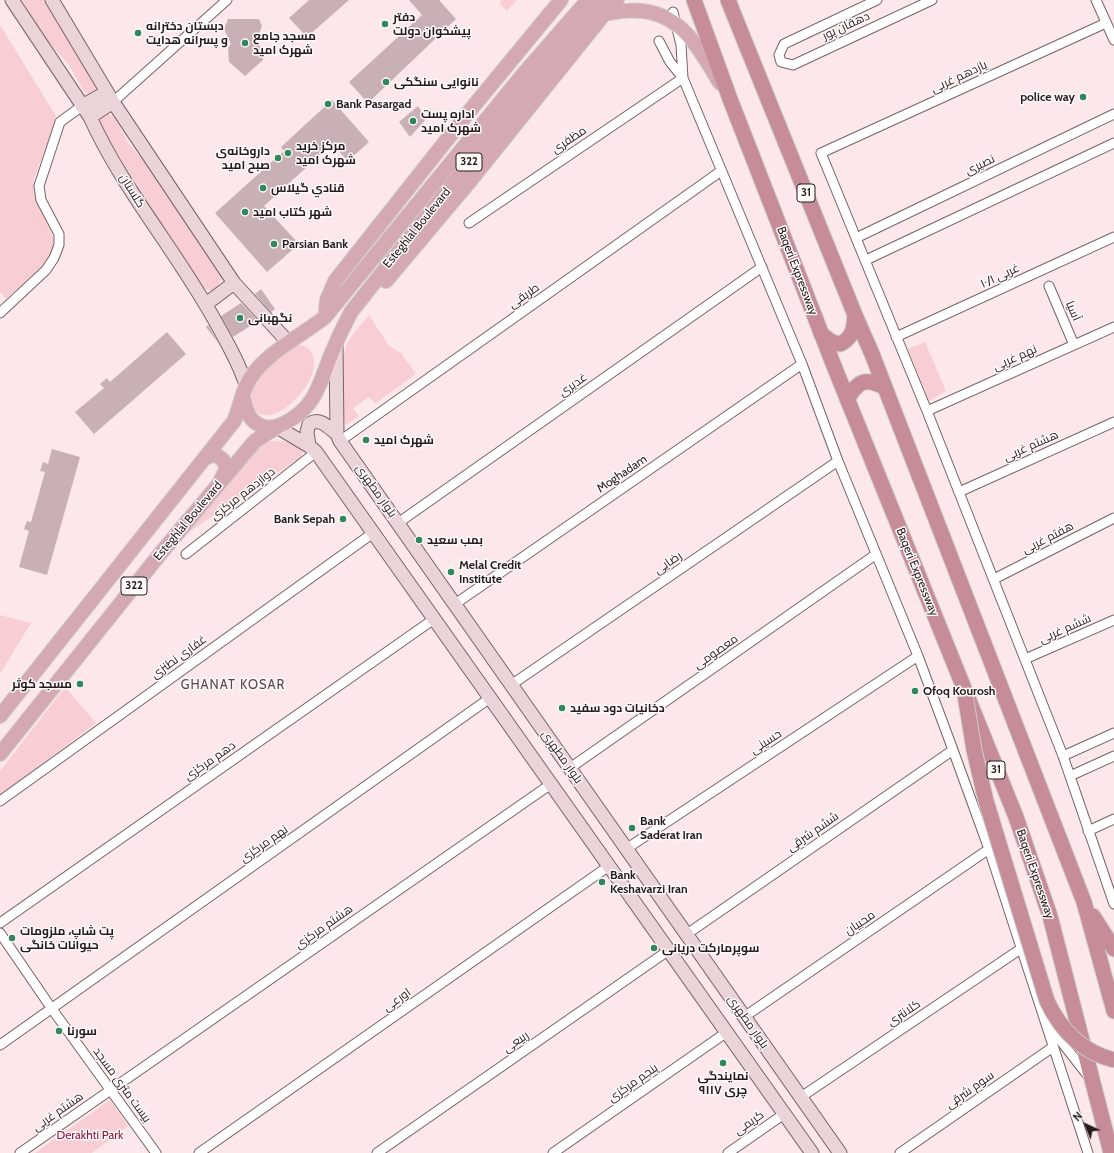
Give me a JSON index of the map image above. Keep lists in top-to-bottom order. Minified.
{"streets":{"highway":["31","Baqeri Expressway"],"main road":["322","گلستان","Esteghlal Boulevard","بلوار مطهری"],"street":["دهقان پور","یازدهم غربی","مظفری","نصیری","۱۰/۱ غربی","طریقی","آسیا","نهم غربی","غدیری","هشتم غربی","Moghadam","دوازدهم مرکزی","هفتم غربی","رضایی","ششم غربی","معصومی","غفاری نطنزی","حسینی","دهم مرکزی","ششم شرقی","نهم مرکزی","محبیان","هشتم مرکزی","اورعی","کلانتری","ربیعی","پنجم مرکزی","بیست متری مسجد","سوم شرقی","کریمی"]},"crossings":[["یازدهم غربی","نصیری"],["گلستان","Esteghlal Boulevard"],["طریقی","بلوار مطهری"],["آسیا","نهم غربی"],["غدیری","بلوار مطهری"],["هشتم غربی","هشتم مرکزی"],["هشتم غربی","بیست متری مسجد"],["Moghadam","بلوار مطهری"],["بلوار مطهری","دوازدهم مرکزی"],["بلوار مطهری","رضایی"],["بلوار مطهری","معصومی"],["بلوار مطهری","غفاری نطنزی"],["بلوار مطهری","حسینی"],["بلوار مطهری","دهم مرکزی"],["بلوار مطهری","ششم شرقی"],["بلوار مطهری","نهم مرکزی"],["بلوار مطهری","محبیان"],["بلوار مطهری","هشتم مرکزی"],["بلوار مطهری","اورعی"],["بلوار مطهری","کلانتری"],["بلوار مطهری","ربیعی"],["بلوار مطهری","پنجم مرکزی"],["بلوار مطهری","کریمی"],["نهم مرکزی","بیست متری مسجد"],["هشتم مرکزی","بیست متری مسجد"]],"districts":["GHANAT KOSAR"],"parks":["Derakhti Park"],"places":["دفتر پیشخوان دولت","دبستان دخترانه و پسرانه هدایت","مسجد جامع شهرک امید","نانوایی سنگکی","police way","Bank Pasargad","اداره پست شهرک امید","مرکز خرید شهرک امید","داروخانه‌ی صبح امید","قنادي گيلاس","شهر کتاب امید","Parsian Bank","نگهبانی","شهرک امید","Bank Sepah","بمب سعید","Melal Credit Institute","مسجد کوثر","Ofoq Kourosh","دخانیات دود سفید","Bank Saderat Iran","Bank Keshavarzi Iran","پت شاپ، ملزومات حیوانات خانگی","سوپرمارکت دریانی","سورنا","نمایندگی ۹۱۱۷ چری"],"north":"top left"}
